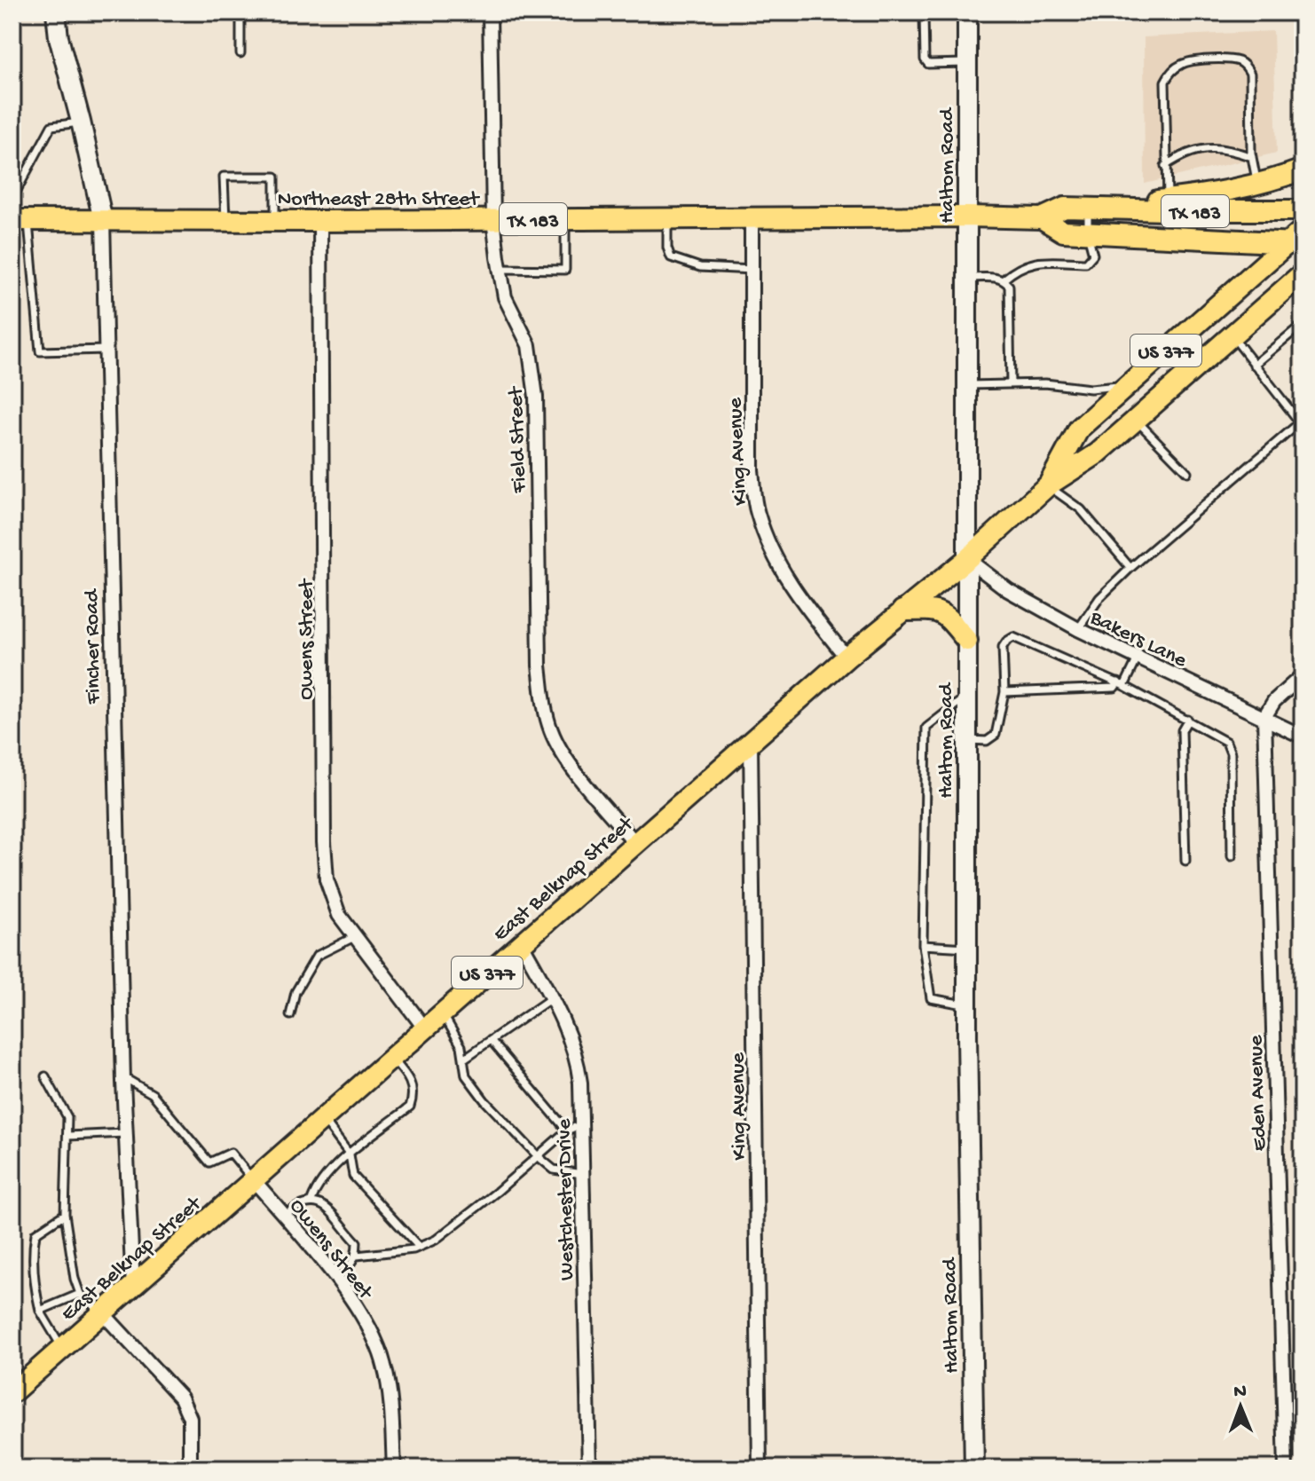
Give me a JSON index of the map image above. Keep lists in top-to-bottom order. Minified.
{"streets":{"main road":["Haltom Road","Northeast 28th Street","TX 183","US 377","Fincher Road","East Belknap Street"],"street":["Field Street","King Avenue","Bakers Lane","Owens Street","Eden Avenue","Westchester Drive"]},"crossings":[["Haltom Road","Northeast 28th Street"],["Haltom Road","Bakers Lane"],["Haltom Road","East Belknap Street"],["Northeast 28th Street","US 377"],["Northeast 28th Street","Field Street"],["Northeast 28th Street","King Avenue"],["Northeast 28th Street","Owens Street"],["Northeast 28th Street","Fincher Road"],["US 377","East Belknap Street"],["Field Street","East Belknap Street"],["King Avenue","East Belknap Street"],["Bakers Lane","East Belknap Street"],["Bakers Lane","Eden Avenue"],["Owens Street","East Belknap Street"],["Fincher Road","East Belknap Street"],["East Belknap Street","Westchester Drive"]],"north":"top"}
